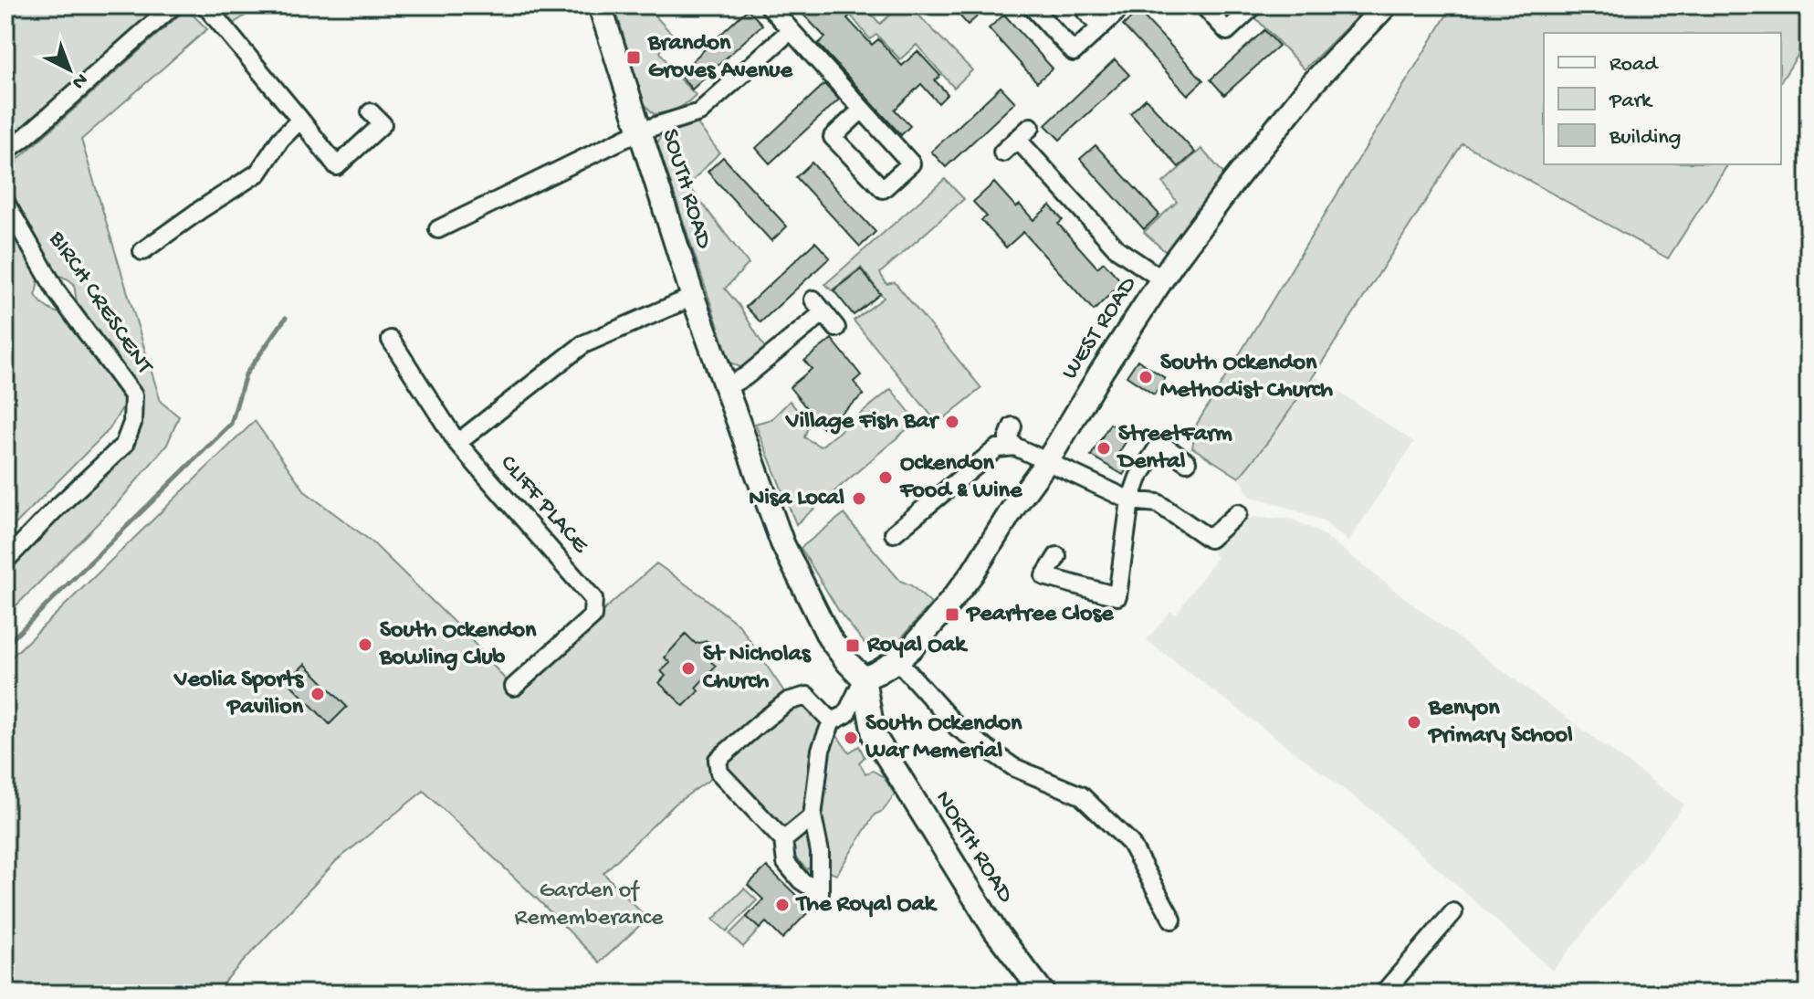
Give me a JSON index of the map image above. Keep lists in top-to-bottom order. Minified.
{"streets":{"main road":["SOUTH ROAD","WEST ROAD","NORTH ROAD"],"street":["BIRCH CRESCENT","CLIFF PLACE"]},"crossings":[["SOUTH ROAD","WEST ROAD"],["SOUTH ROAD","NORTH ROAD"],["WEST ROAD","NORTH ROAD"]],"parks":["Garden of Rememberance"],"places":{"transit":["Brandon Groves Avenue","Peartree Close","Royal Oak"],"other":["South Ockendon Methodist Church","Village Fish Bar","StreetFarm Dental","Ockendon Food & Wine","Nisa Local","South Ockendon Bowling Club","St Nicholas Church","Veolia Sports Pavilion","Benyon Primary School","South Ockendon War Memerial","The Royal Oak"]},"legend":["Road","Park","Building"],"north":"bottom right"}
